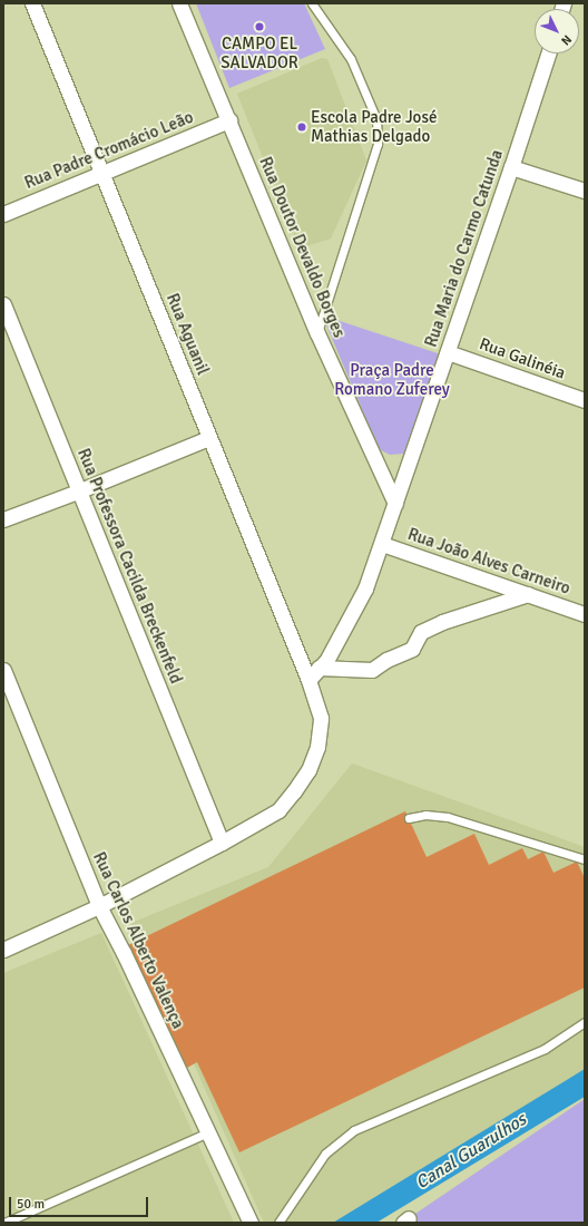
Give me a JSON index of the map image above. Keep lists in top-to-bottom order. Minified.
{"streets":{"street":["Rua Padre Cromácio Leão","Rua Doutor Devaldo Borges","Rua Maria do Carmo Catunda","Rua Aguanil","Rua Galinéia","Rua João Alves Carneiro","Rua Professora Cacilda Breckenfeld","Rua Carlos Alberto Valença"]},"crossings":[["Rua Padre Cromácio Leão","Rua Doutor Devaldo Borges"],["Rua Padre Cromácio Leão","Rua Aguanil"],["Rua Doutor Devaldo Borges","Rua Maria do Carmo Catunda"],["Rua Maria do Carmo Catunda","Rua Aguanil"],["Rua Maria do Carmo Catunda","Rua Galinéia"],["Rua Maria do Carmo Catunda","Rua João Alves Carneiro"],["Rua Aguanil","Rua Professora Cacilda Breckenfeld"],["Rua Aguanil","Rua Carlos Alberto Valença"]],"water":["Canal Guarulhos"],"parks":["Praça Padre Romano Zuferey"],"places":["CAMPO EL SALVADOR","Escola Padre José Mathias Delgado"],"scale_bar":"50 m","north":"bottom right"}
